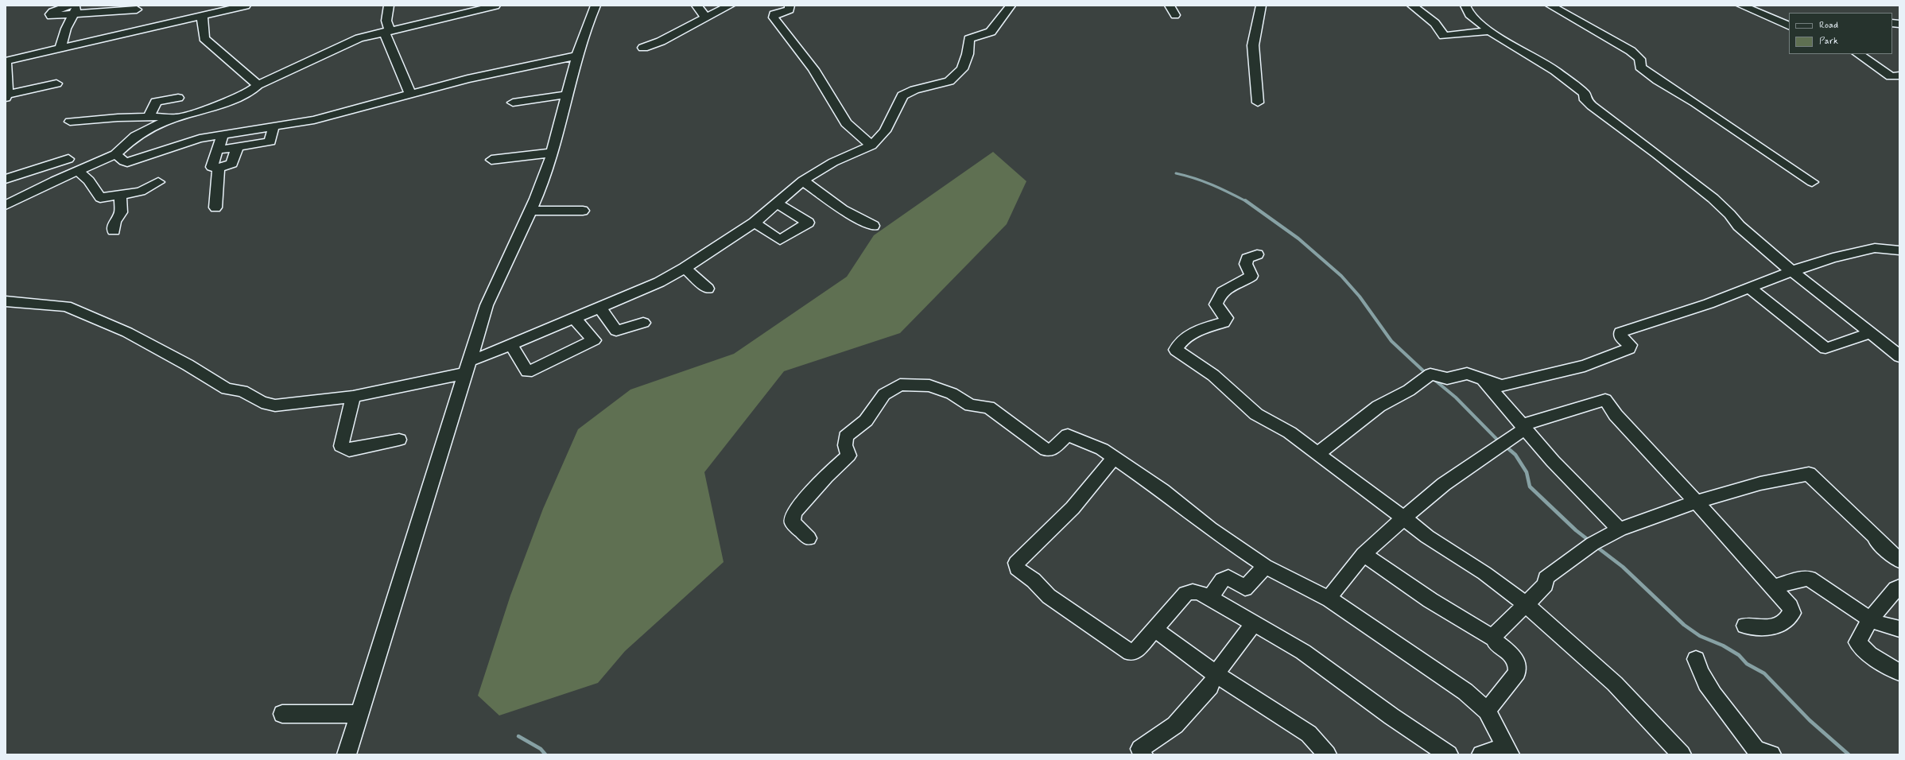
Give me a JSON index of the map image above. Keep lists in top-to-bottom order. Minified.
{"legend":["Road","Park"]}
